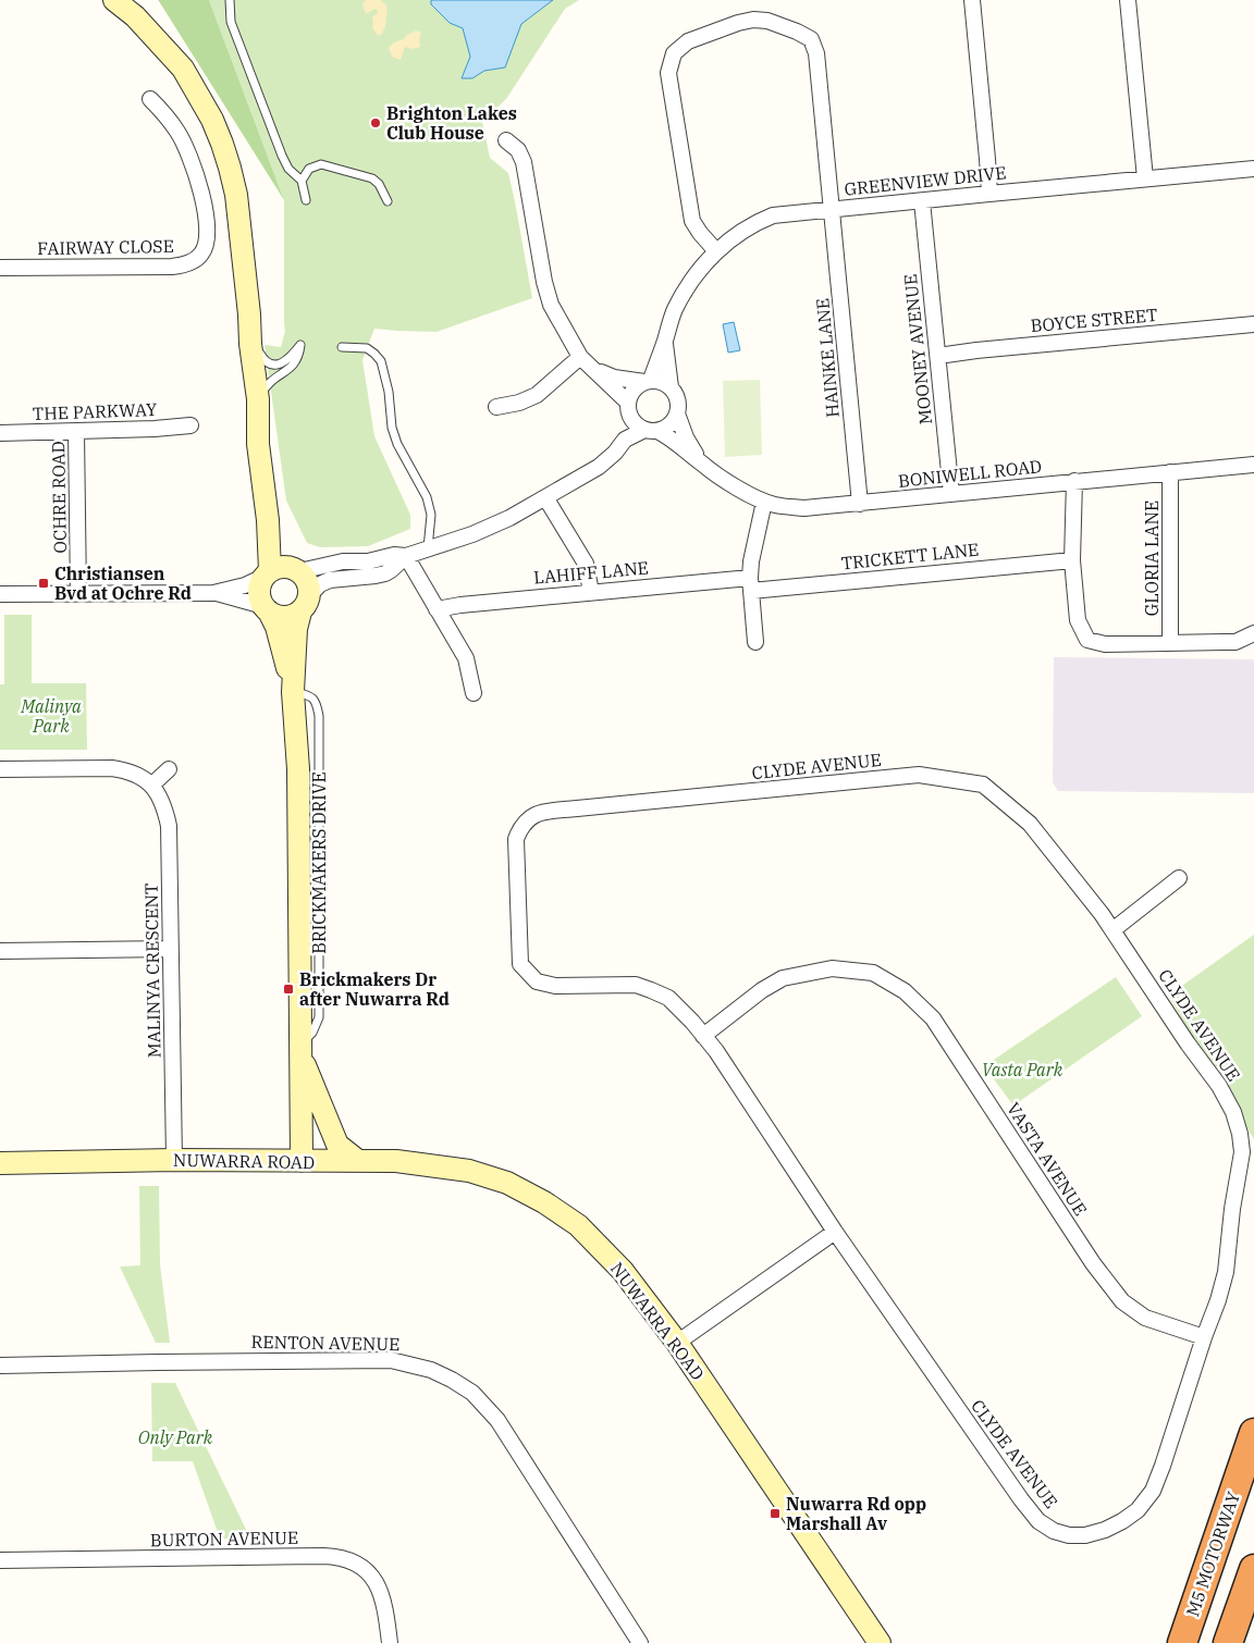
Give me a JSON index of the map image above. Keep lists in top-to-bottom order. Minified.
{"streets":{"highway":["M5 MOTORWAY"],"street":["GREENVIEW DRIVE","FAIRWAY CLOSE","BOYCE STREET","MOONEY AVENUE","HAINKE LANE","THE PARKWAY","BONIWELL ROAD","OCHRE ROAD","TRICKETT LANE","GLORIA LANE","LAHIFF LANE","CLYDE AVENUE","BRICKMAKERS DRIVE","MALINYA CRESCENT","VASTA AVENUE","NUWARRA ROAD","RENTON AVENUE","BURTON AVENUE"]},"crossings":[["GREENVIEW DRIVE","MOONEY AVENUE"],["GREENVIEW DRIVE","HAINKE LANE"],["GREENVIEW DRIVE","BONIWELL ROAD"],["BOYCE STREET","MOONEY AVENUE"],["MOONEY AVENUE","BONIWELL ROAD"],["HAINKE LANE","BONIWELL ROAD"],["THE PARKWAY","OCHRE ROAD"],["BONIWELL ROAD","GLORIA LANE"],["TRICKETT LANE","LAHIFF LANE"],["CLYDE AVENUE","VASTA AVENUE"],["BRICKMAKERS DRIVE","NUWARRA ROAD"],["MALINYA CRESCENT","NUWARRA ROAD"]],"parks":["Malinya Park","Vasta Park","Only Park"],"places":{"other":["Brighton Lakes Club House"],"transit":["Christiansen Bvd at Ochre Rd","Brickmakers Dr after Nuwarra Rd","Nuwarra Rd opp Marshall Av"]}}
